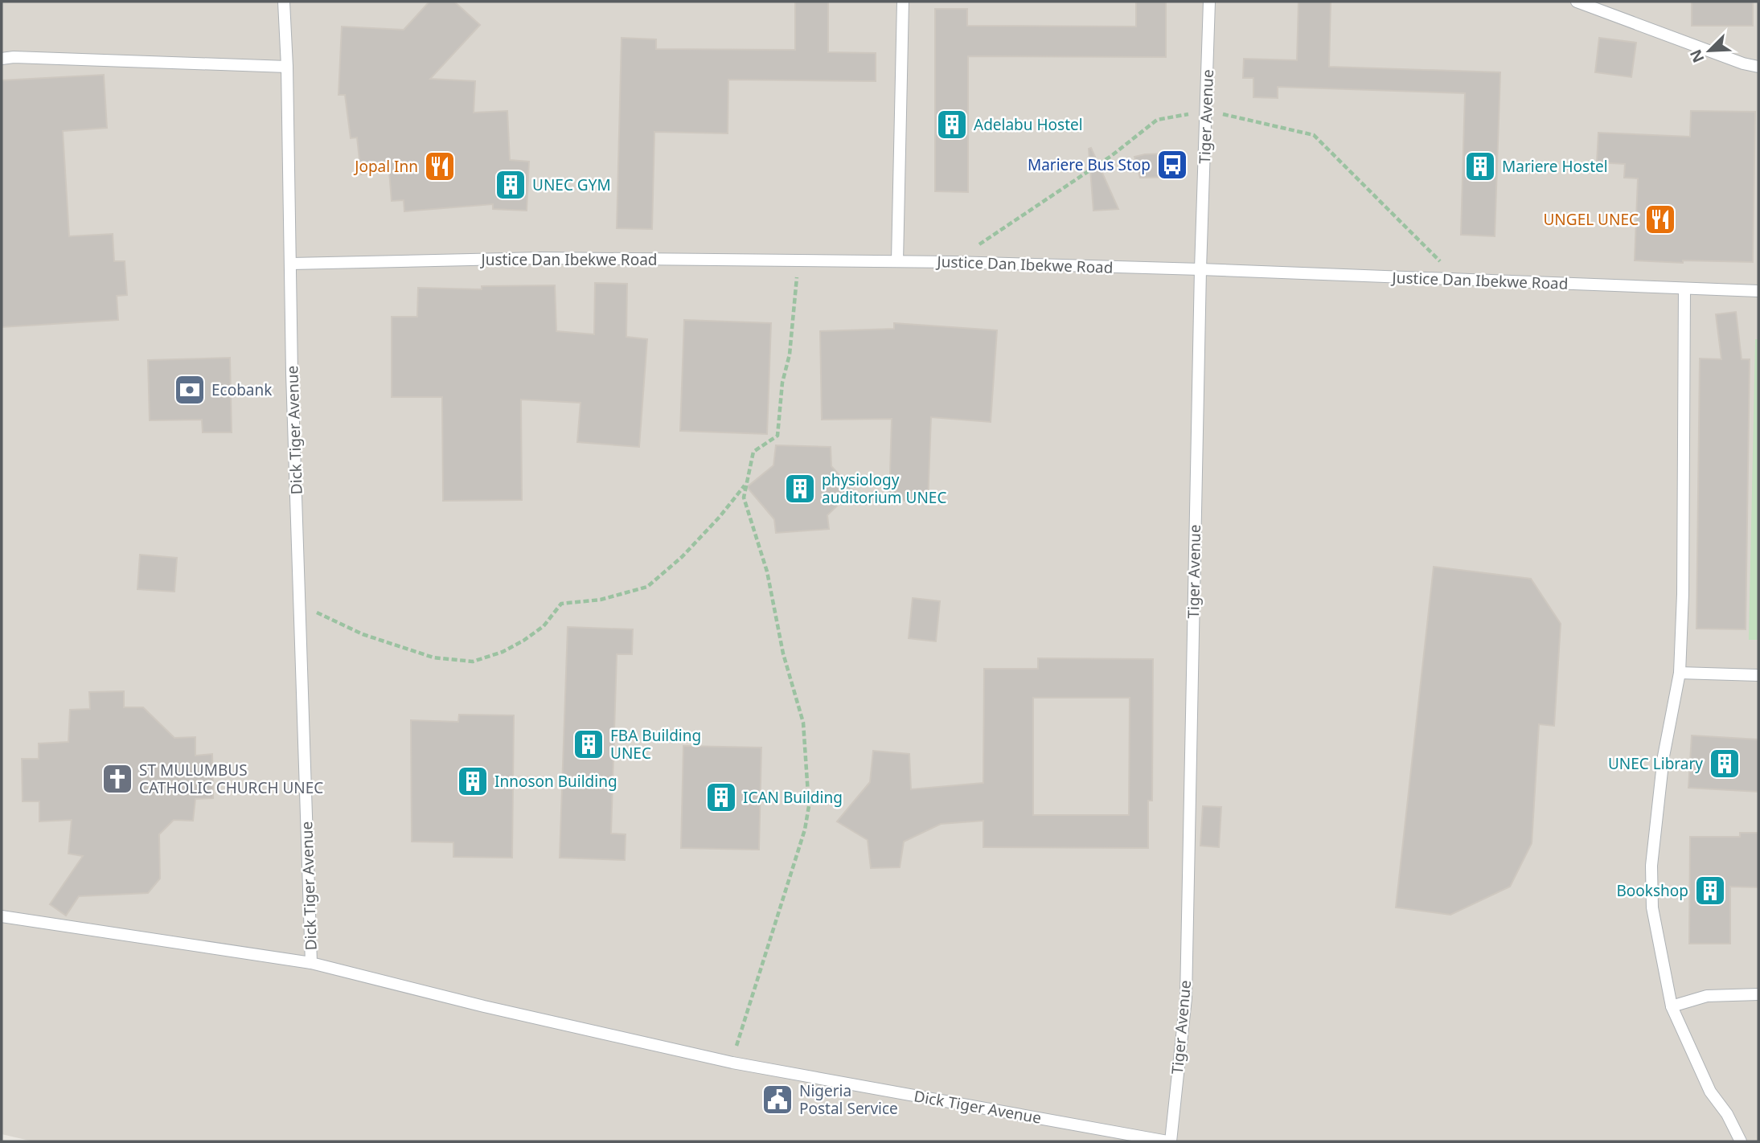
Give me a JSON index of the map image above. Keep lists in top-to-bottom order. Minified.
{"streets":{"lane":["Tiger Avenue","Justice Dan Ibekwe Road","Dick Tiger Avenue"]},"crossings":[["Tiger Avenue","Justice Dan Ibekwe Road"],["Tiger Avenue","Dick Tiger Avenue"],["Justice Dan Ibekwe Road","Dick Tiger Avenue"]],"places":{"building":["Adelabu Hostel","Mariere Hostel","UNEC GYM","physiology auditorium UNEC","FBA Building UNEC","UNEC Library","Innoson Building","ICAN Building","Bookshop"],"bus stop":["Mariere Bus Stop"],"restaurant":["Jopal Inn","UNGEL UNEC"],"bank":["Ecobank"],"church":["ST MULUMBUS CATHOLIC CHURCH UNEC"],"public building":["Nigeria Postal Service"]},"north":"bottom left"}
